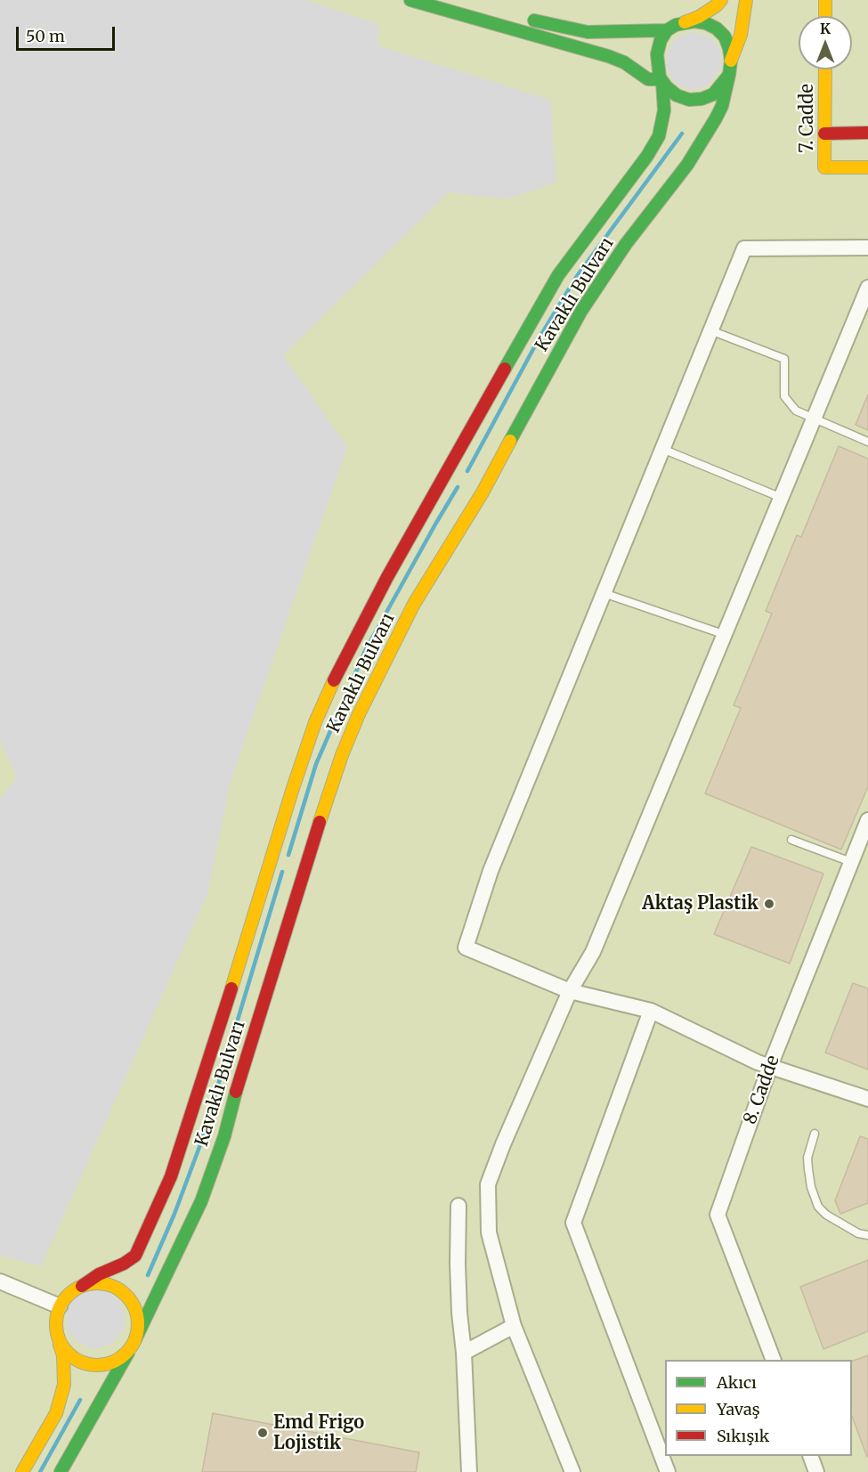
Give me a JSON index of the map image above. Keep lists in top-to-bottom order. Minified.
{"streets":{"main road":["7. Cadde","Kavaklı Bulvarı"],"street":["8. Cadde"]},"places":["Aktaş Plastik","Emd Frigo Lojistik"],"legend":["Akıcı","Yavaş","Sıkışık"],"scale_bar":"50 m","north":"top"}
